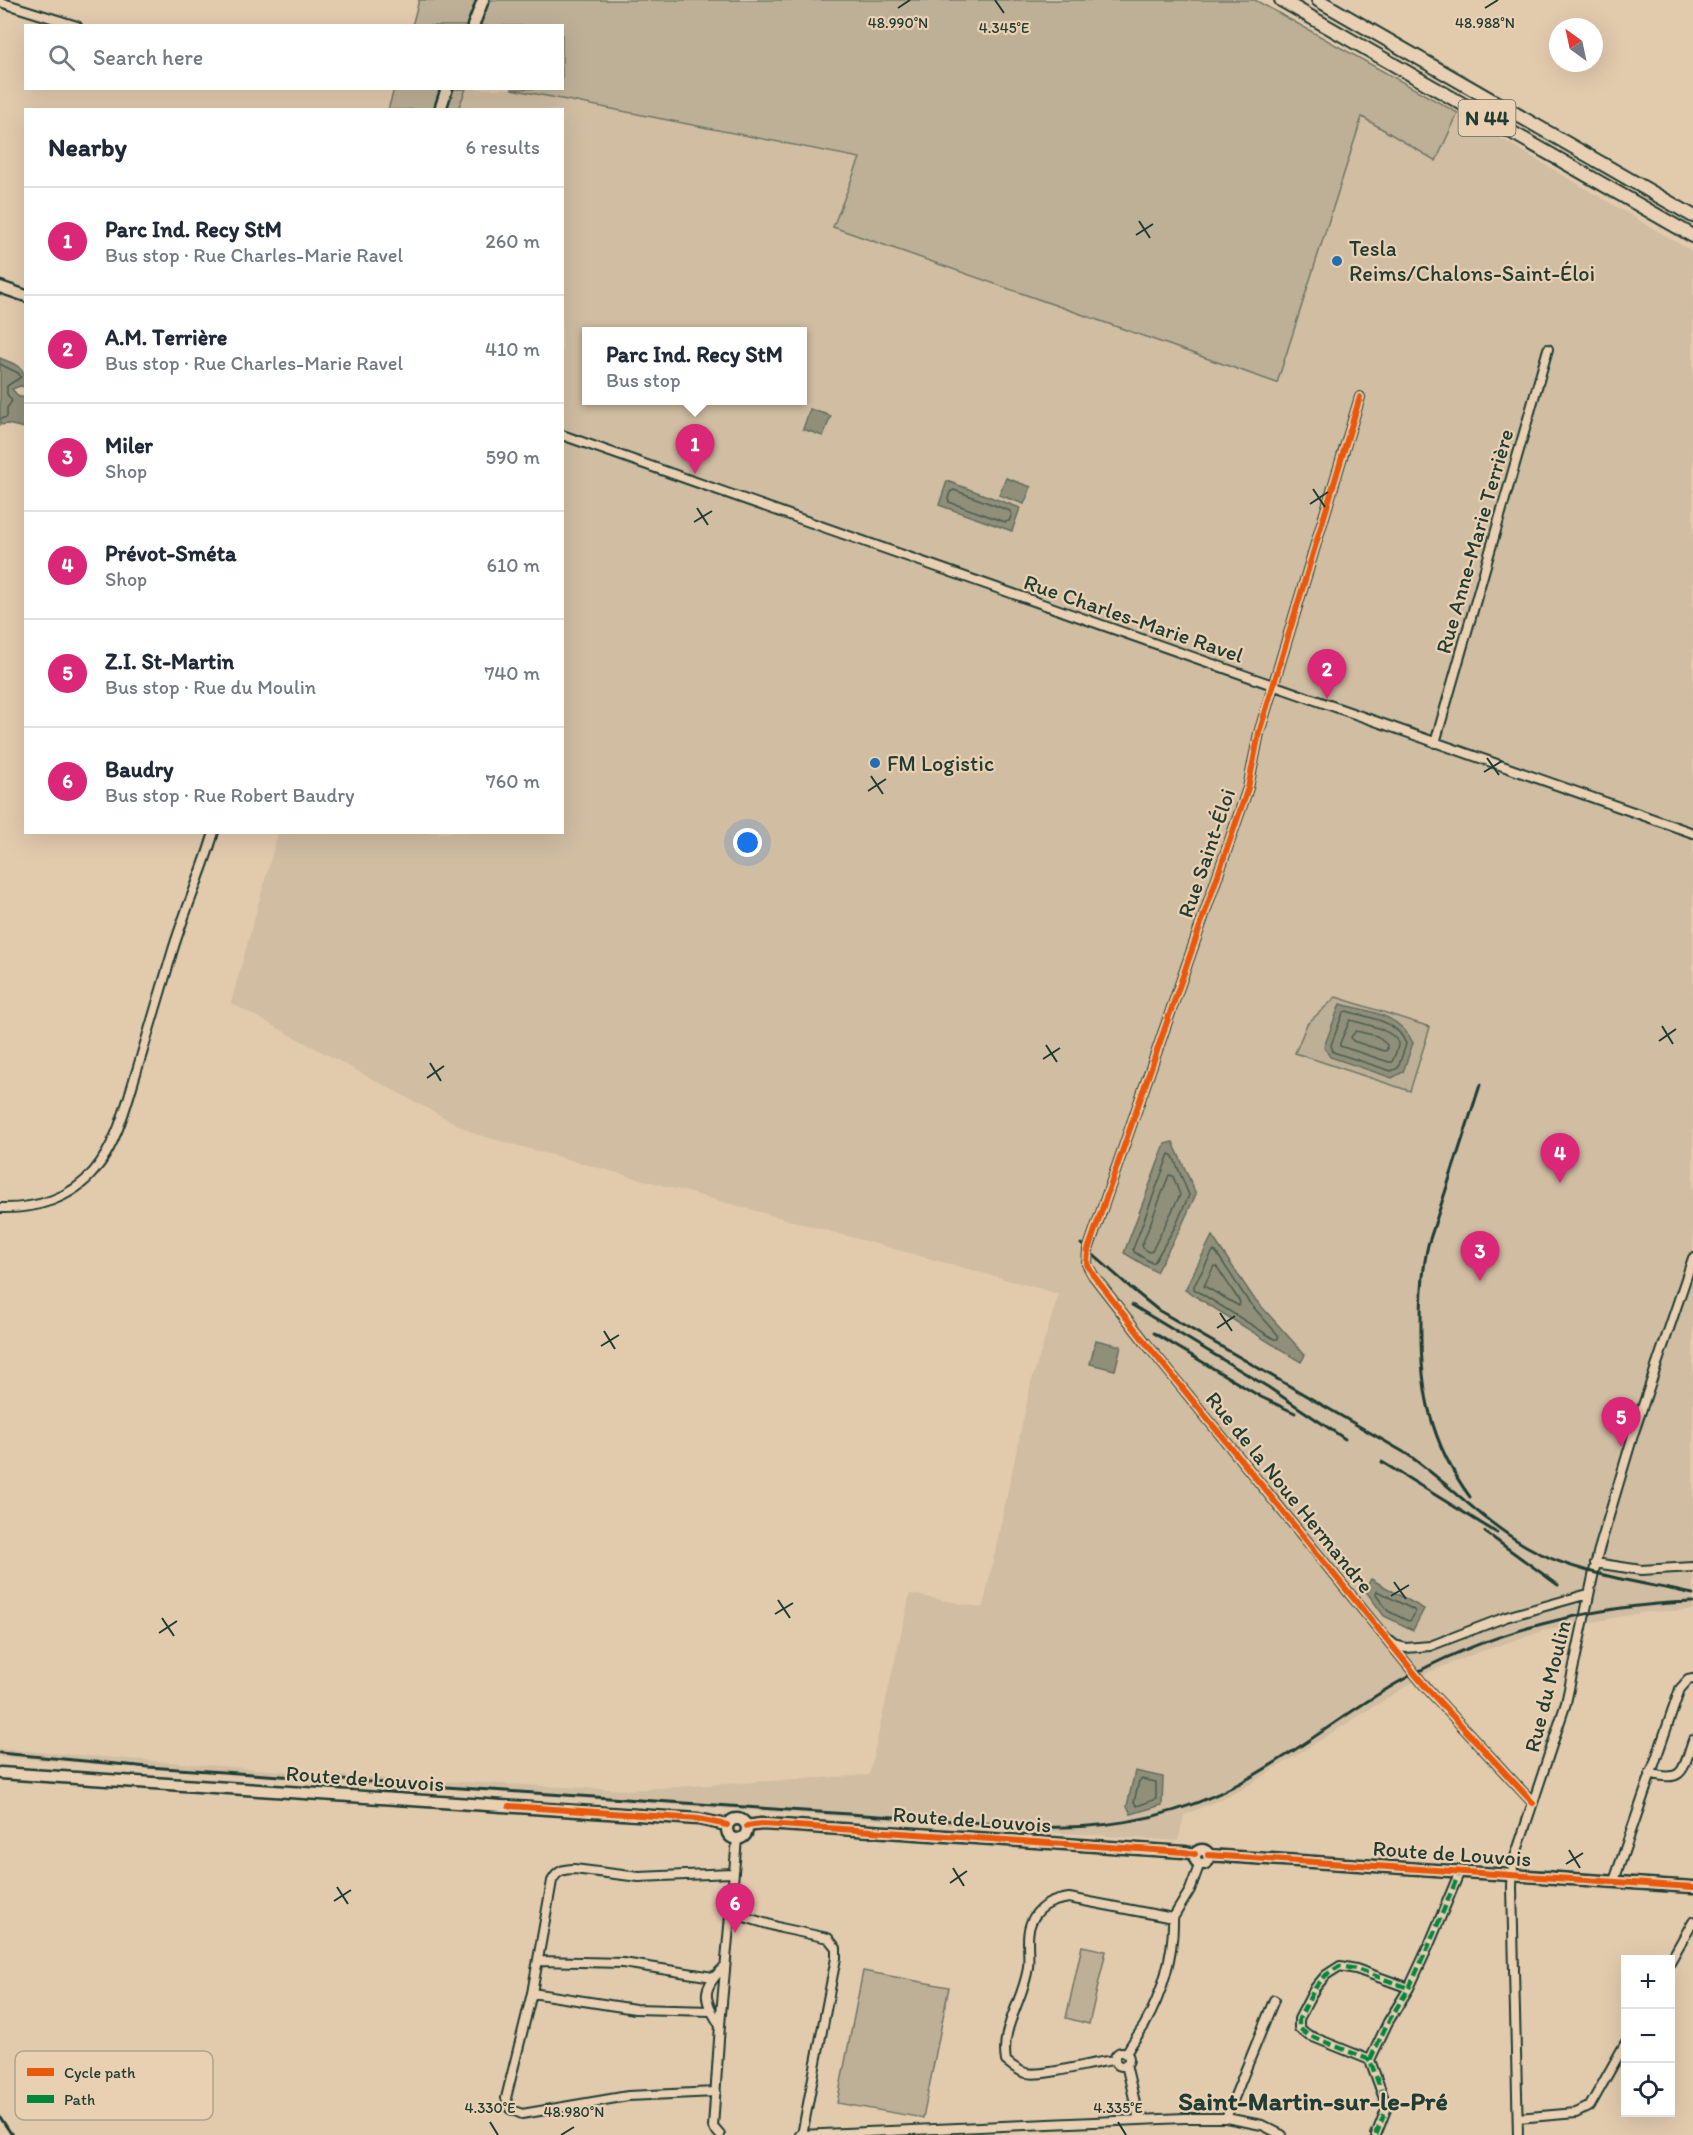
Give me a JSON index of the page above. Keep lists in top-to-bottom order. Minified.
{"streets":{"main road":["N 44"],"street":["Rue Anne-Marie Terrière","Rue Charles-Marie Ravel","Rue Saint-Éloi","Rue de la Noue Hermandre","Rue du Moulin","Route de Louvois"]},"crossings":[["Rue Anne-Marie Terrière","Rue Charles-Marie Ravel"],["Rue Charles-Marie Ravel","Rue Saint-Éloi"],["Rue Saint-Éloi","Rue de la Noue Hermandre"],["Rue de la Noue Hermandre","Rue du Moulin"],["Rue du Moulin","Route de Louvois"]],"districts":["Saint-Martin-sur-le-Pré"],"places":["Tesla Reims/Chalons-Saint-Éloi","FM Logistic"],"legend":["Cycle path","Path"],"north":"top left","page":{"search":"Search here","heading":["Nearby","6 results"],"list":[{"mark":"1","name":"Parc Ind. Recy StM","note":"Bus stop · Rue Charles-Marie Ravel","value":"260 m"},{"mark":"2","name":"A.M. Terrière","note":"Bus stop · Rue Charles-Marie Ravel","value":"410 m"},{"mark":"3","name":"Miler","note":"Shop","value":"590 m"},{"mark":"4","name":"Prévot-Sméta","note":"Shop","value":"610 m"},{"mark":"5","name":"Z.I. St-Martin","note":"Bus stop · Rue du Moulin","value":"740 m"},{"mark":"6","name":"Baudry","note":"Bus stop · Rue Robert Baudry","value":"760 m"}],"popup":["Parc Ind. Recy StM","Bus stop"],"pins":["1","2","4","3","5","6"],"map_buttons":["+","−"]},"coordinates":["48.990°N","48.988°N","4.345°E","4.330°E","4.335°E","48.980°N"]}
